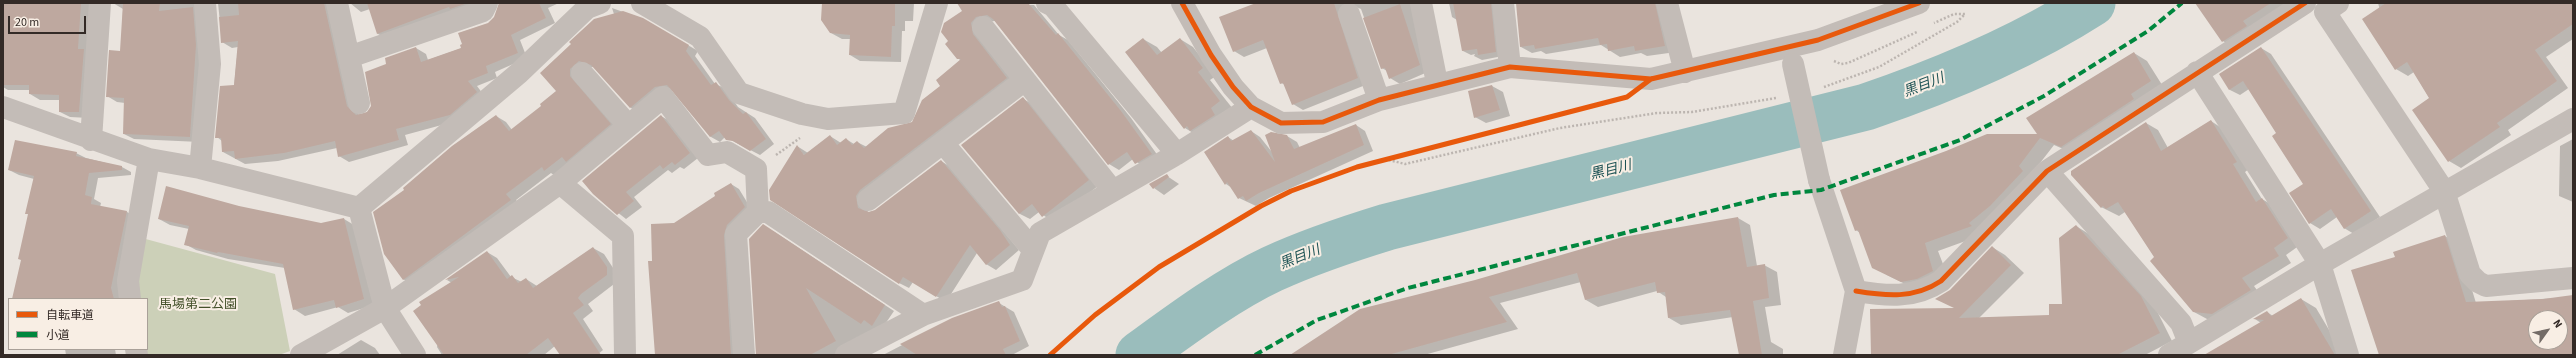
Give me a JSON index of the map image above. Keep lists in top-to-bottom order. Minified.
{"water":["黒目川"],"parks":["馬場第二公園"],"legend":["自転車道","小道"],"scale_bar":"20 m","north":"top right"}
